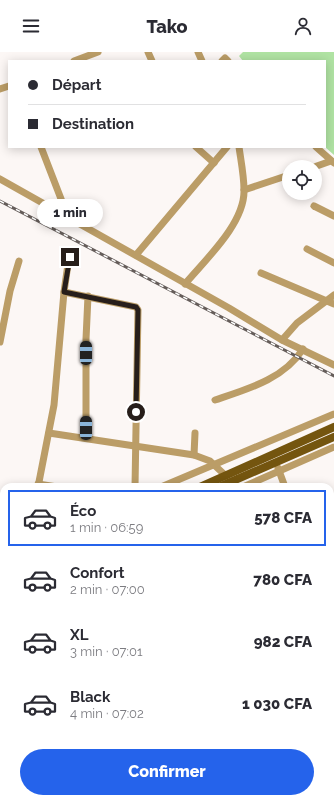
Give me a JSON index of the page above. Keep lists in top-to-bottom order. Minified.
{"page":{"header":"Tako","banner":["Départ","Destination"],"bubble":"1 min","list":[{"name":"Éco","note":"1 min · 06:59","value":"578 CFA"},{"name":"Confort","note":"2 min · 07:00","value":"780 CFA"},{"name":"XL","note":"3 min · 07:01","value":"982 CFA"},{"name":"Black","note":"4 min · 07:02","value":"1 030 CFA"}],"buttons":"Confirmer"}}
